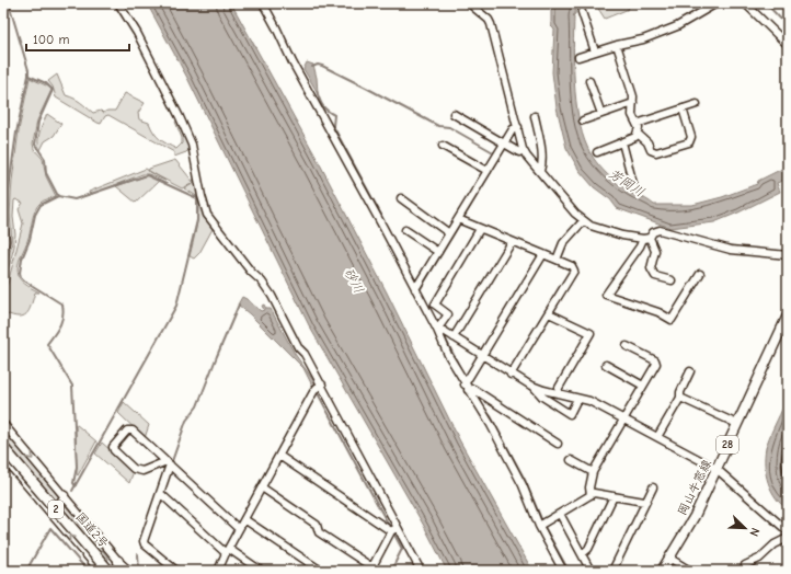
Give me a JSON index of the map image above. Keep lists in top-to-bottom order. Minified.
{"streets":{"highway":["2","国道2号"],"main road":["28","岡山牛窓線"]},"water":["芳岡川","砂川"],"scale_bar":"100 m","north":"bottom right"}
